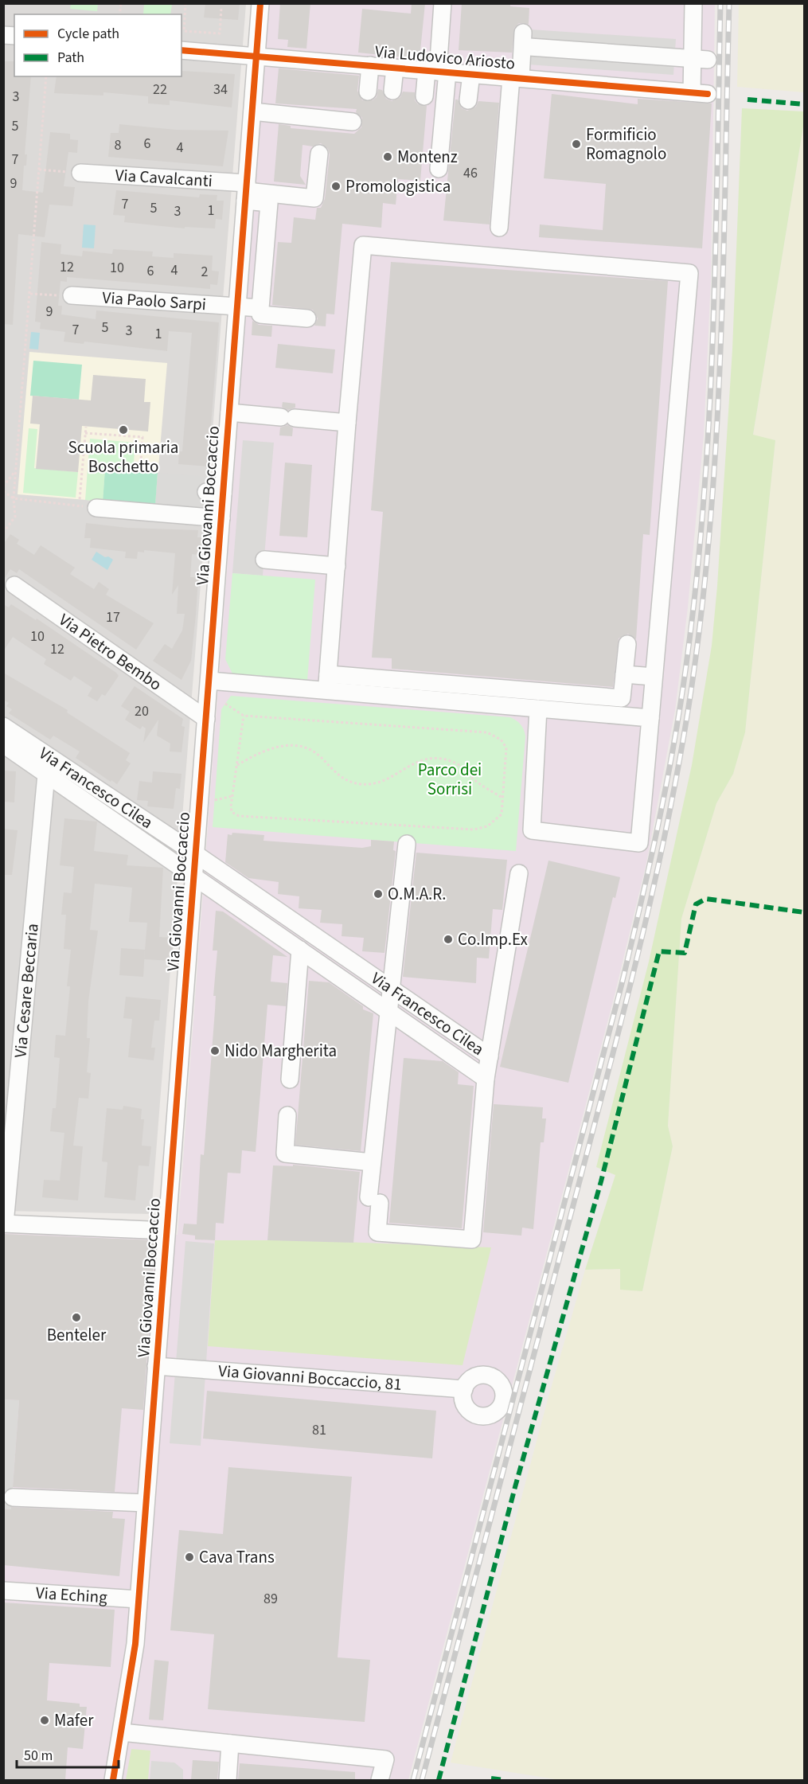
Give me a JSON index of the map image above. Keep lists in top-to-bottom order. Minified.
{"streets":{"street":["Via Ludovico Ariosto","Via Cavalcanti","Via Paolo Sarpi","Via Giovanni Boccaccio","Via Pietro Bembo","Via Francesco Cilea","Via Cesare Beccaria","Via Giovanni Boccaccio, 81","Via Eching"]},"crossings":[["Via Ludovico Ariosto","Via Giovanni Boccaccio"],["Via Cavalcanti","Via Giovanni Boccaccio"],["Via Paolo Sarpi","Via Giovanni Boccaccio"],["Via Giovanni Boccaccio","Via Pietro Bembo"],["Via Giovanni Boccaccio","Via Francesco Cilea"],["Via Giovanni Boccaccio","Via Giovanni Boccaccio, 81"],["Via Giovanni Boccaccio","Via Eching"],["Via Francesco Cilea","Via Cesare Beccaria"]],"parks":["Parco dei Sorrisi"],"places":["Formificio Romagnolo","Montenz","Promologistica","Scuola primaria Boschetto","O.M.A.R.","Co.Imp.Ex","Nido Margherita","Benteler","Cava Trans","Mafer"],"house_numbers":["22","34","3","5","6","8","4","7","46","9","7","5","1","3","12","10","4","6","2","9","5","7","3","1","17","10","12","20","81","89"],"legend":["Cycle path","Path"],"scale_bar":"50 m"}
